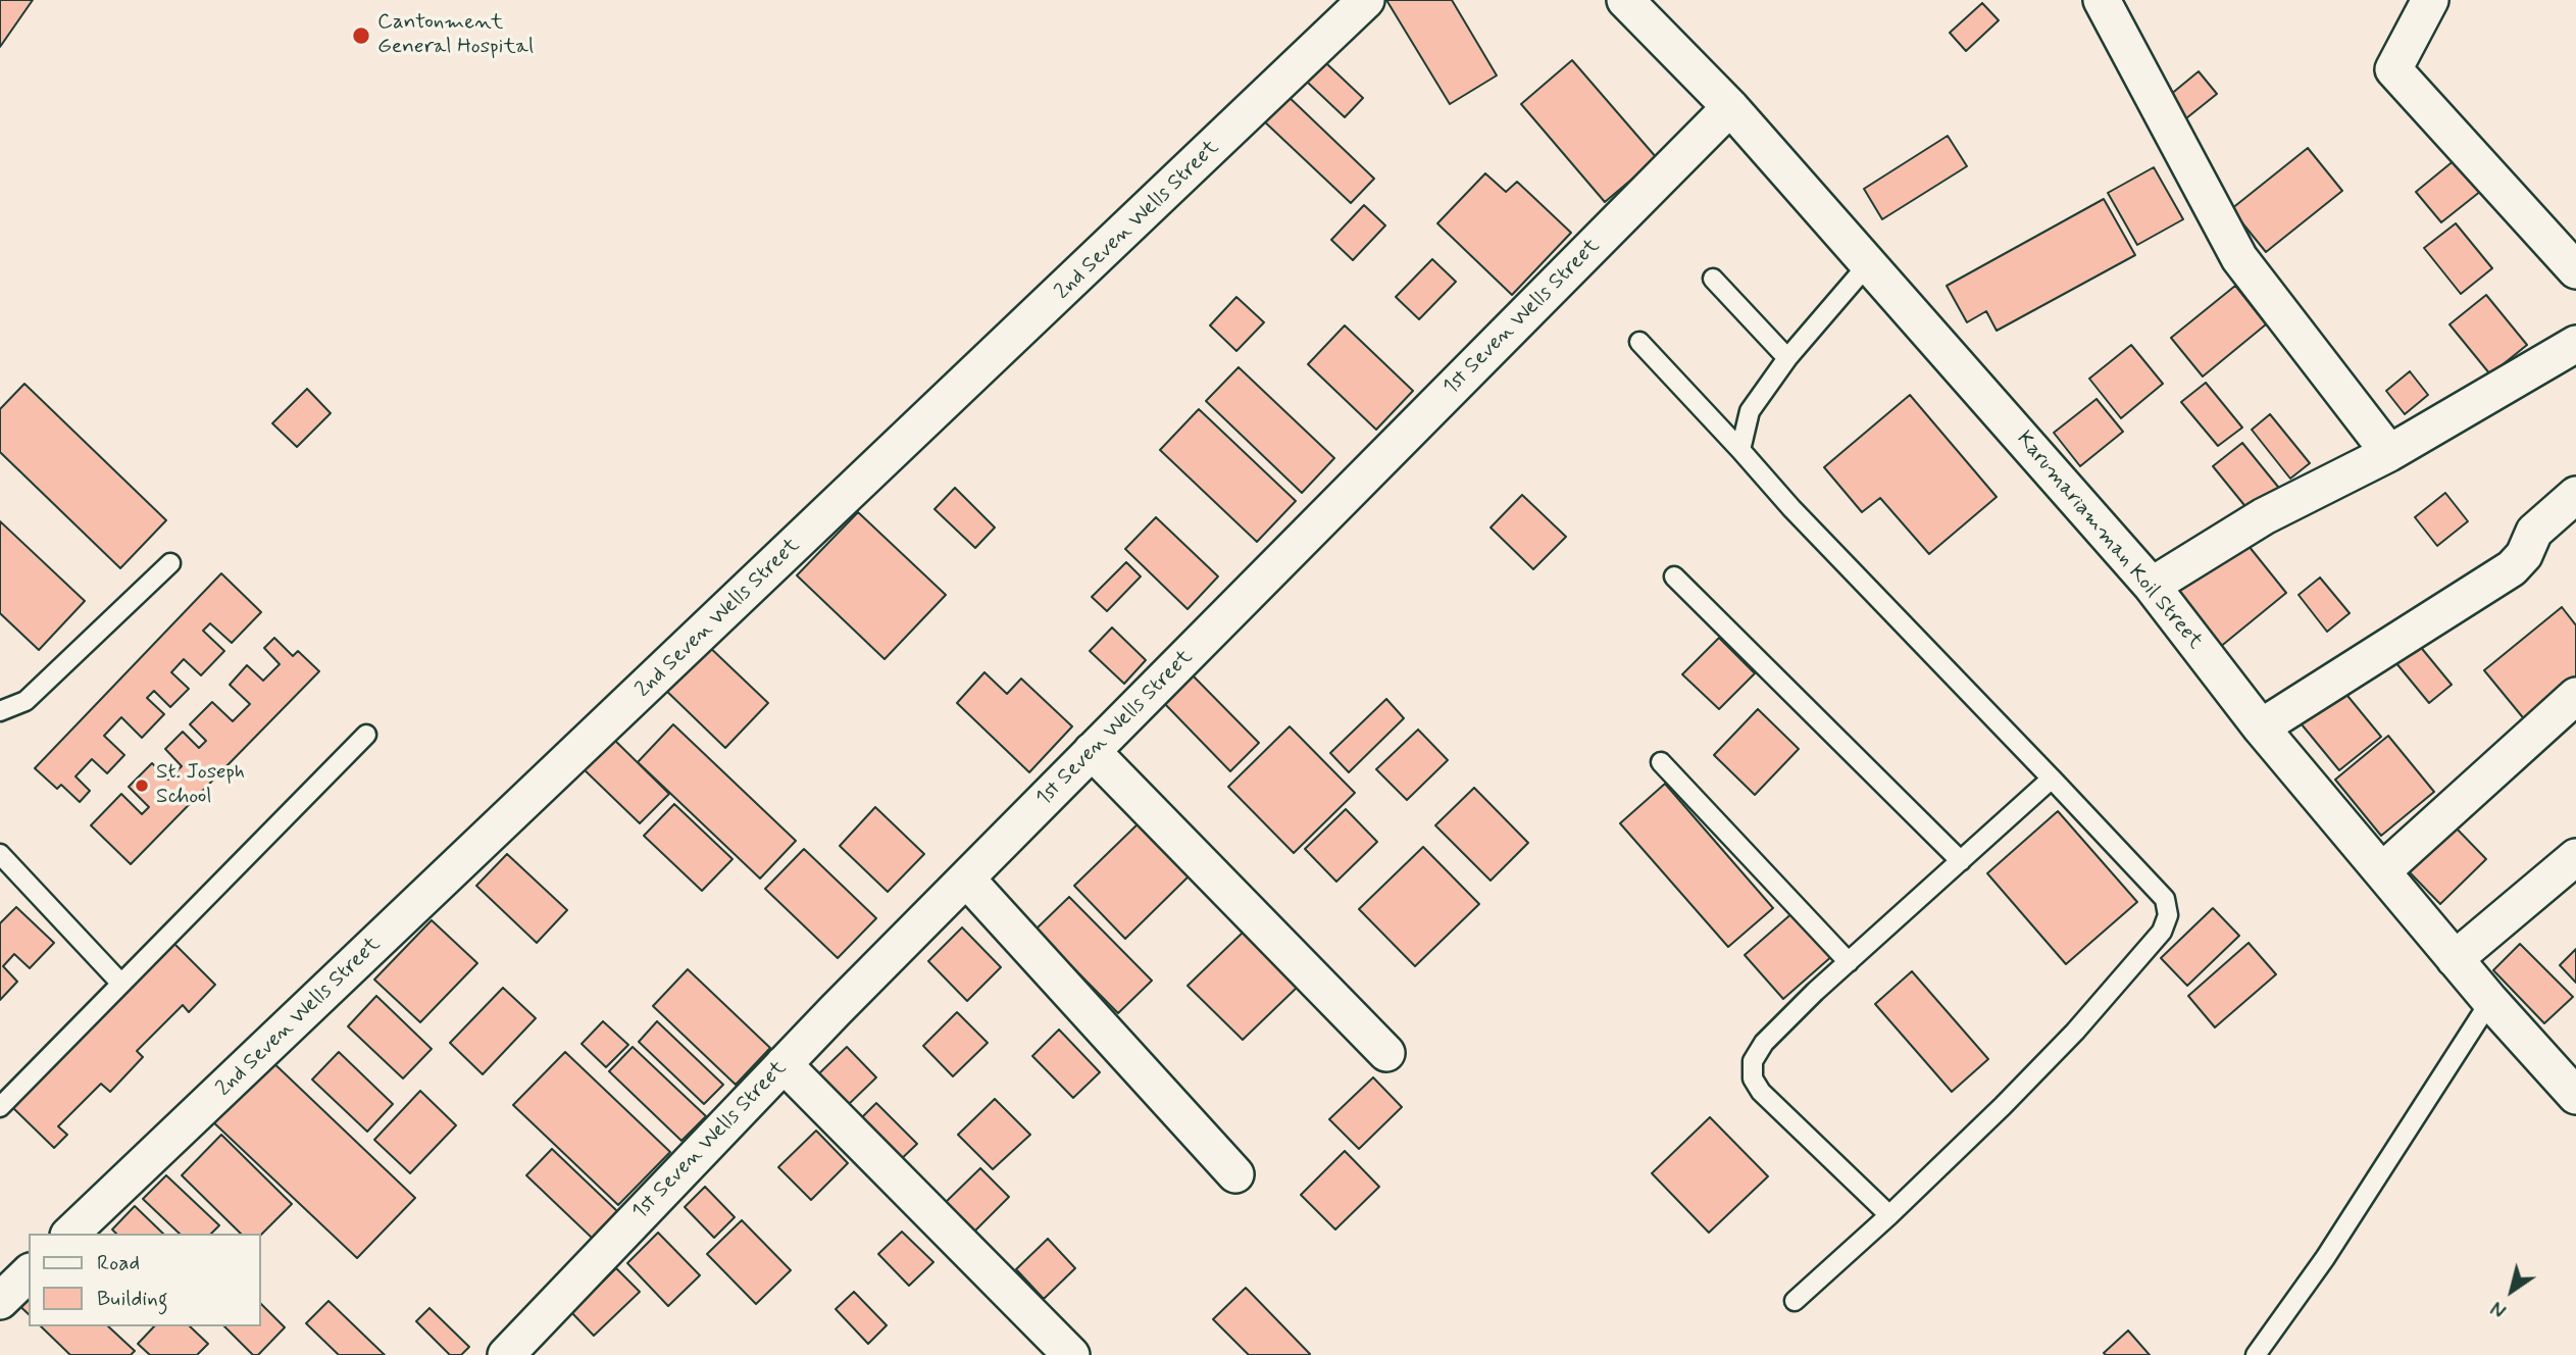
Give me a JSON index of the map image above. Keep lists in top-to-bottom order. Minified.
{"streets":{"street":["2nd Seven Wells Street","1st Seven Wells Street","Karumariamman Koil Street"]},"crossings":[["1st Seven Wells Street","Karumariamman Koil Street"]],"places":["Cantonment General Hospital","St. Joseph School"],"legend":["Road","Building"],"north":"bottom left"}
